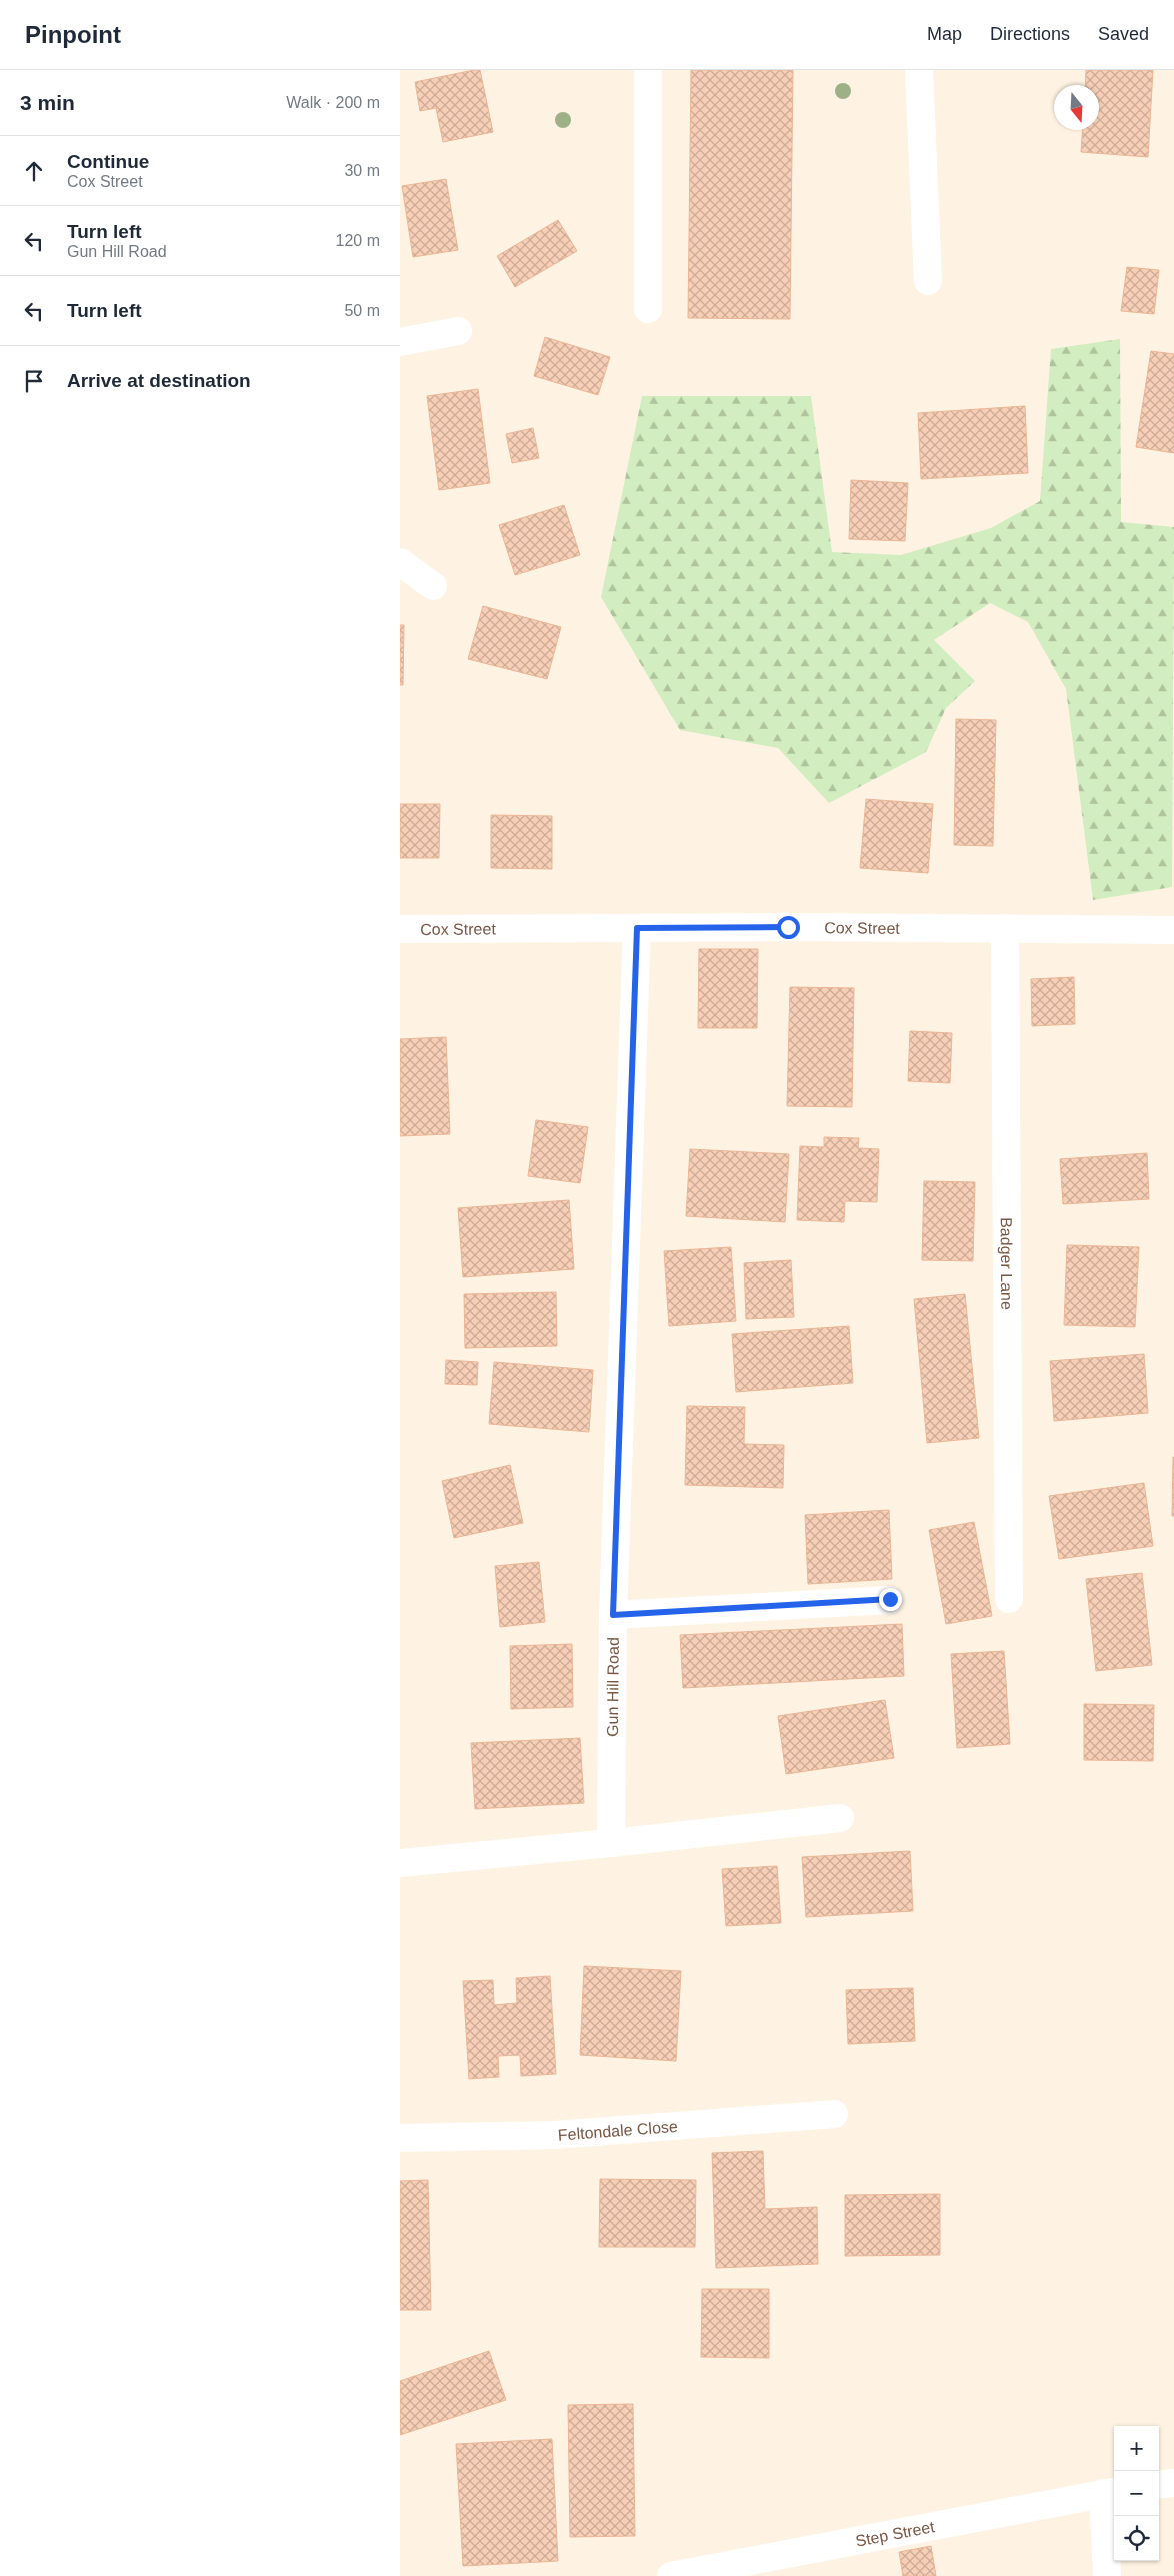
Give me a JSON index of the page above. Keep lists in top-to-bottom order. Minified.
{"streets":{"street":["Cox Street","Badger Lane","Gun Hill Road","Feltondale Close","Step Street"]},"crossings":[["Cox Street","Badger Lane"],["Cox Street","Gun Hill Road"]],"north":"bottom","page":{"header":"Pinpoint","nav":["Map","Directions","Saved"],"heading":["3 min","Walk · 200 m"],"list":[["Continue","Cox Street","30 m"],["Turn left","Gun Hill Road","120 m"],["Turn left","50 m"],"Arrive at destination"],"map_buttons":["+","−"]}}
